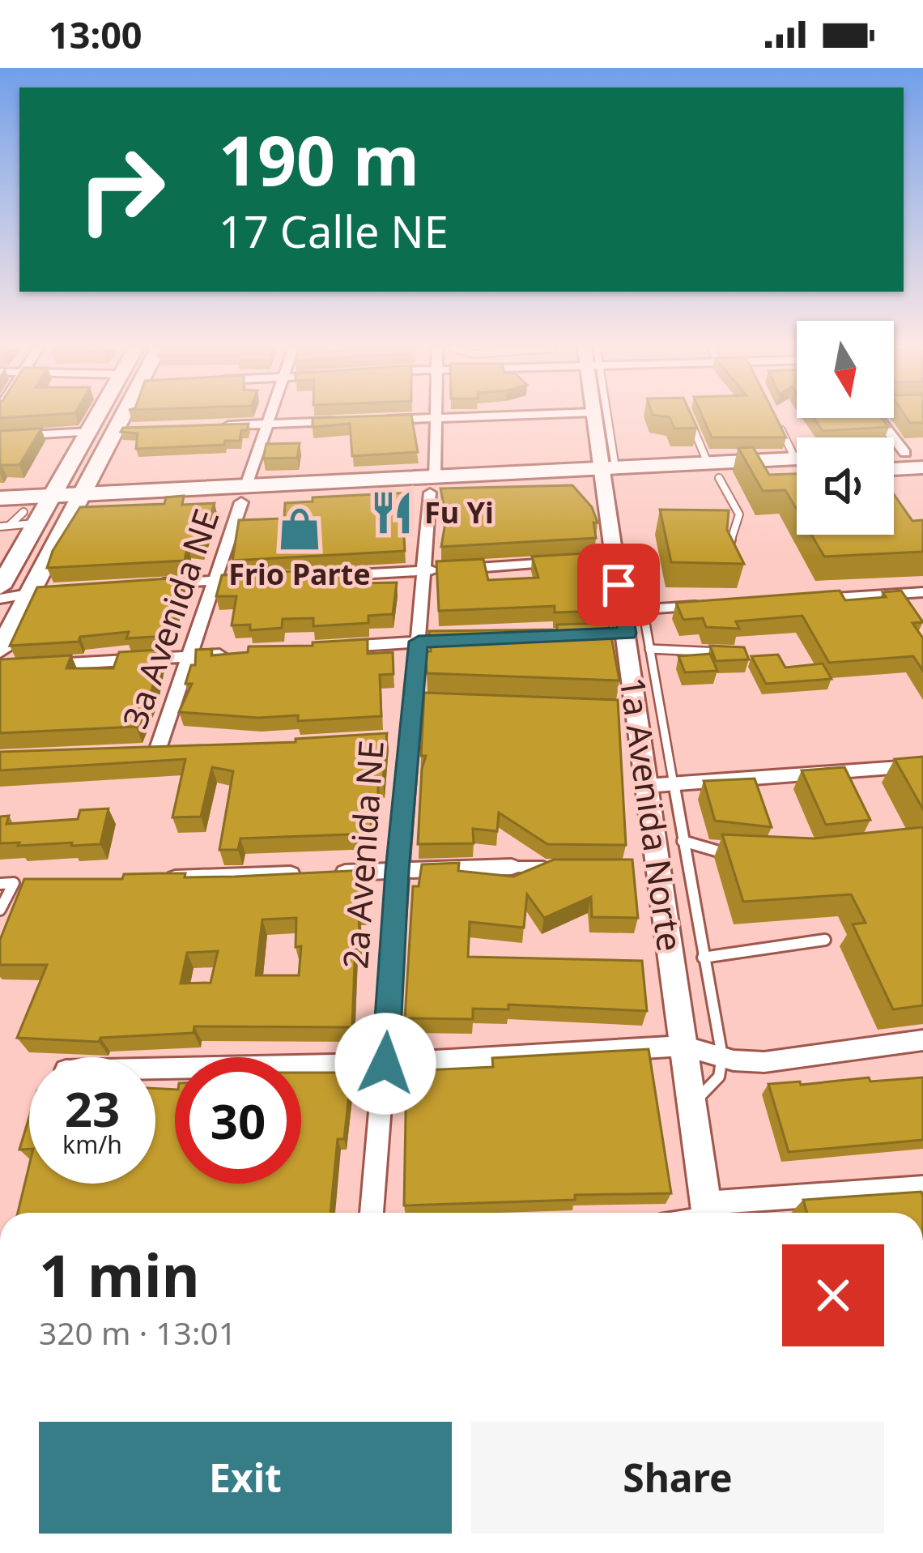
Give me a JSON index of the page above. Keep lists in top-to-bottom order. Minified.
{"streets":{"street":["3a Avenida NE","1a Avenida Norte","2a Avenida NE"]},"places":{"restaurant":["Fu Yi"],"shop":["Frio Parte"]},"north":"bottom","page":{"status":"13:00","turn":["190 m","17 Calle NE"],"speed":"23 km/h","limit":"30","heading":["1 min","320 m · 13:01"],"buttons":["Exit","Share"]}}
